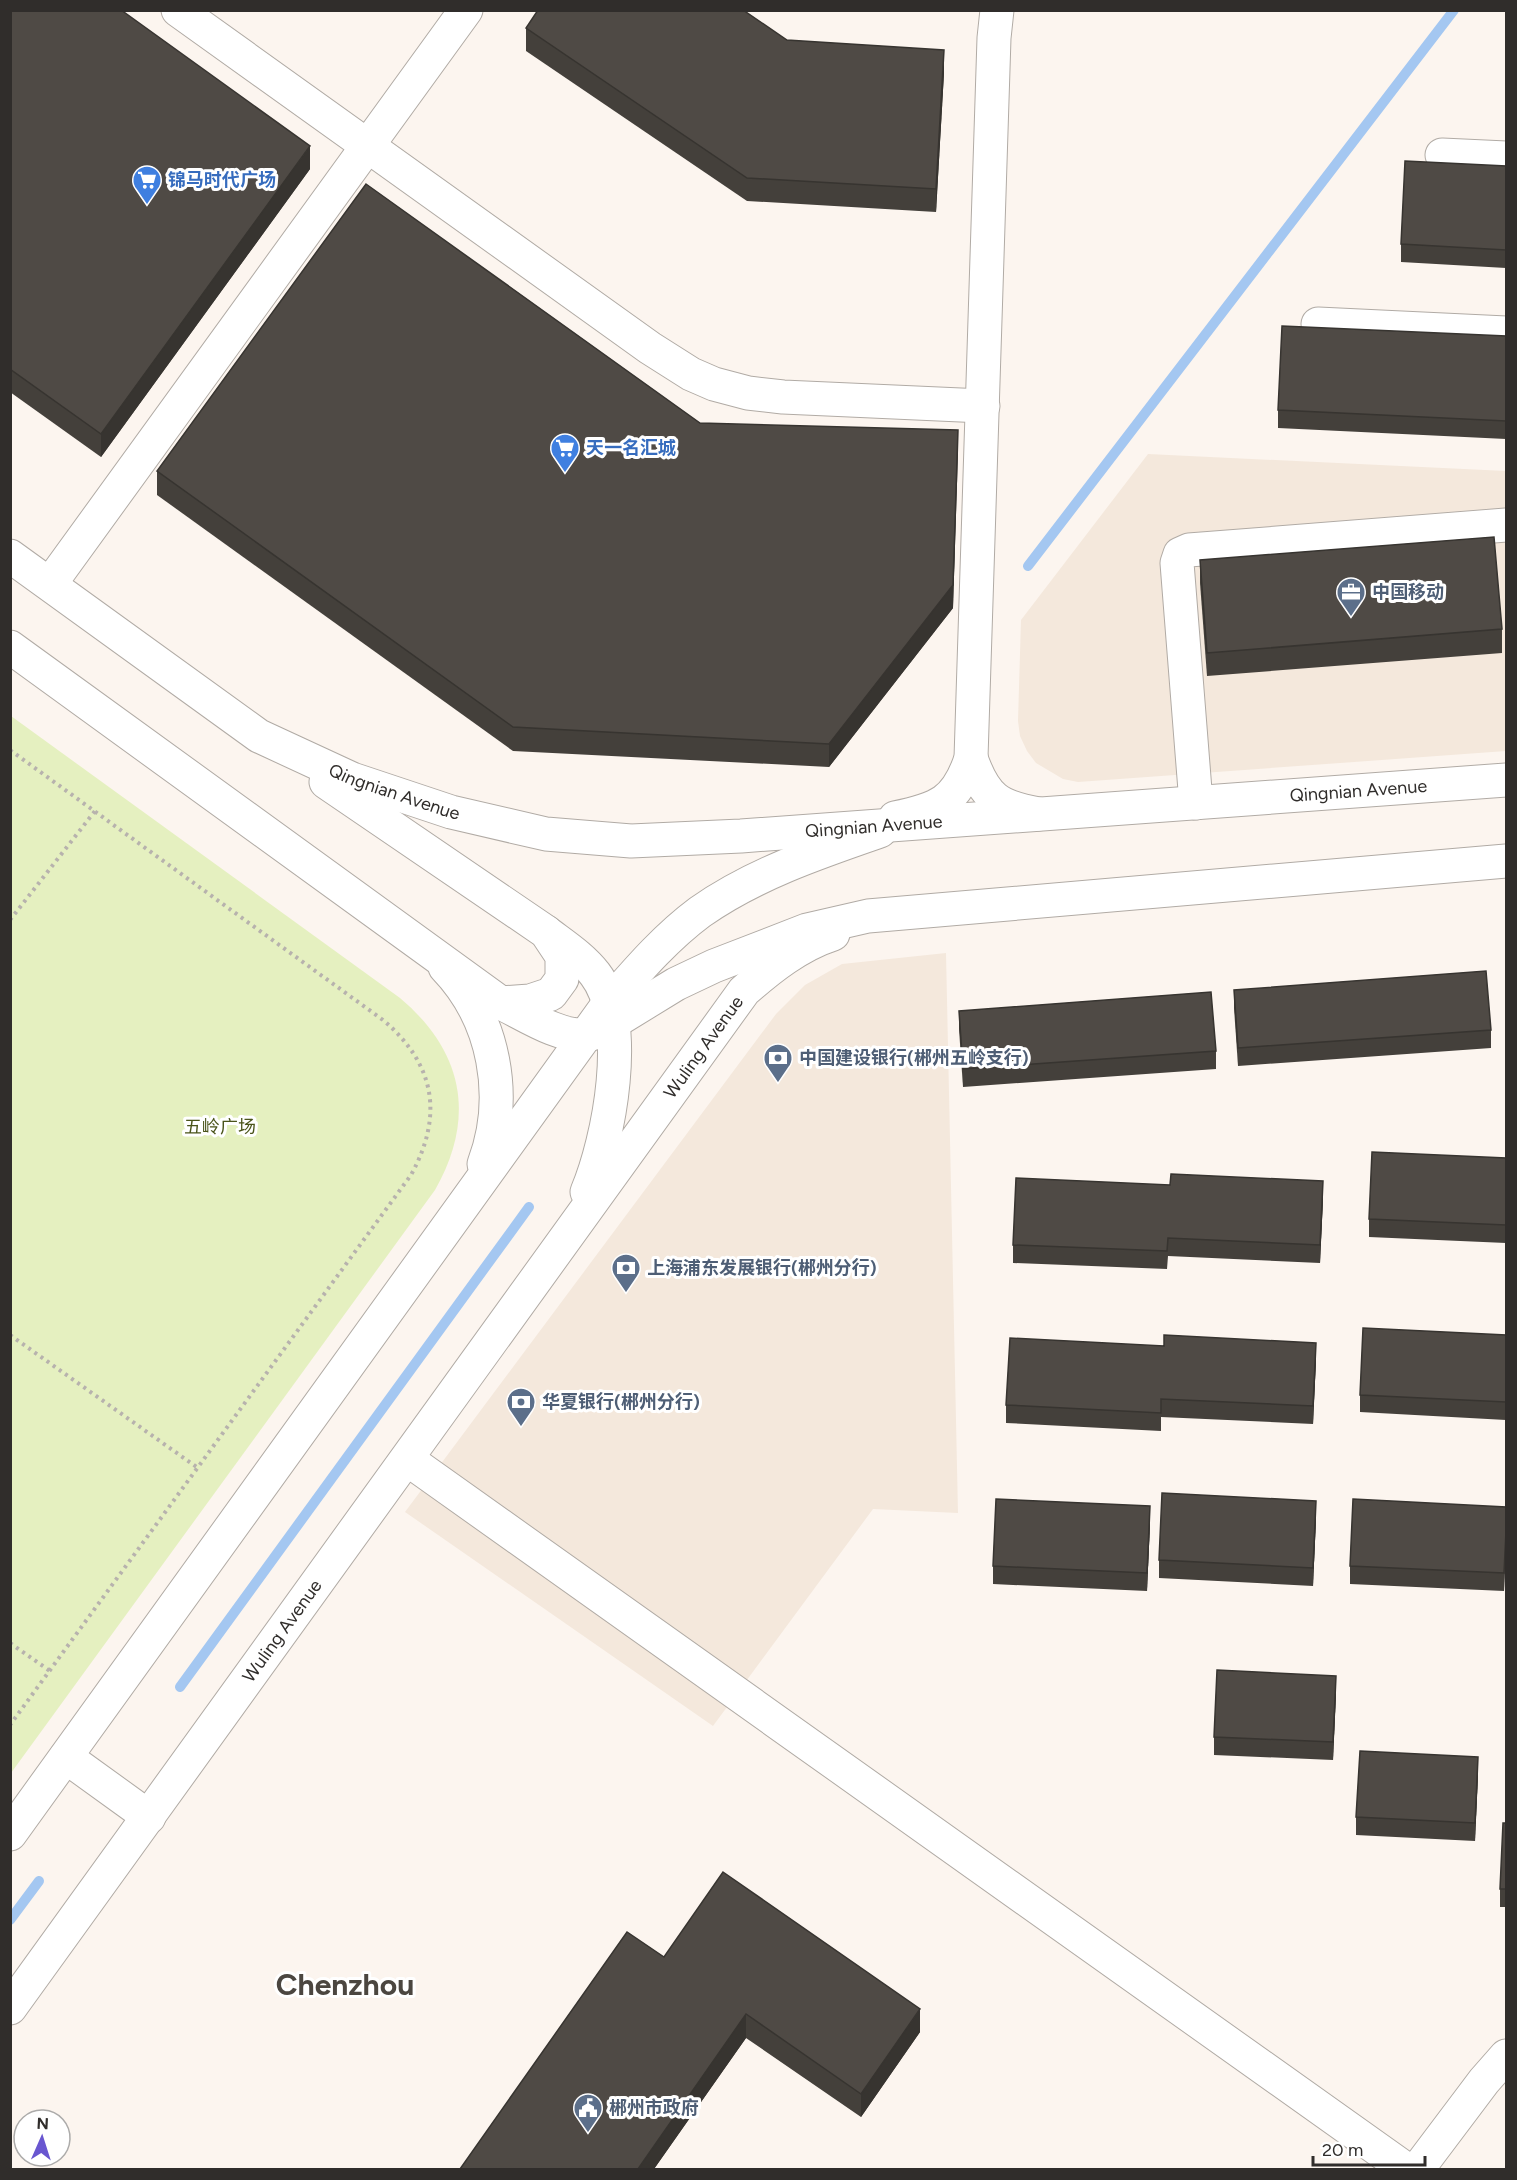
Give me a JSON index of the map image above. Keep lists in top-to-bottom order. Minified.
{"streets":{"main road":["Qingnian Avenue","Wuling Avenue"]},"crossings":[["Qingnian Avenue","Wuling Avenue"]],"districts":["Chenzhou"],"parks":["五岭广场"],"places":{"supermarket":["锦马时代广场","天一名汇城"],"office":["中国移动"],"bank":["中国建设银行(郴州五岭支行)","上海浦东发展银行(郴州分行)","华夏银行(郴州分行)"],"public building":["郴州市政府"]},"scale_bar":"20 m","north":"top"}
